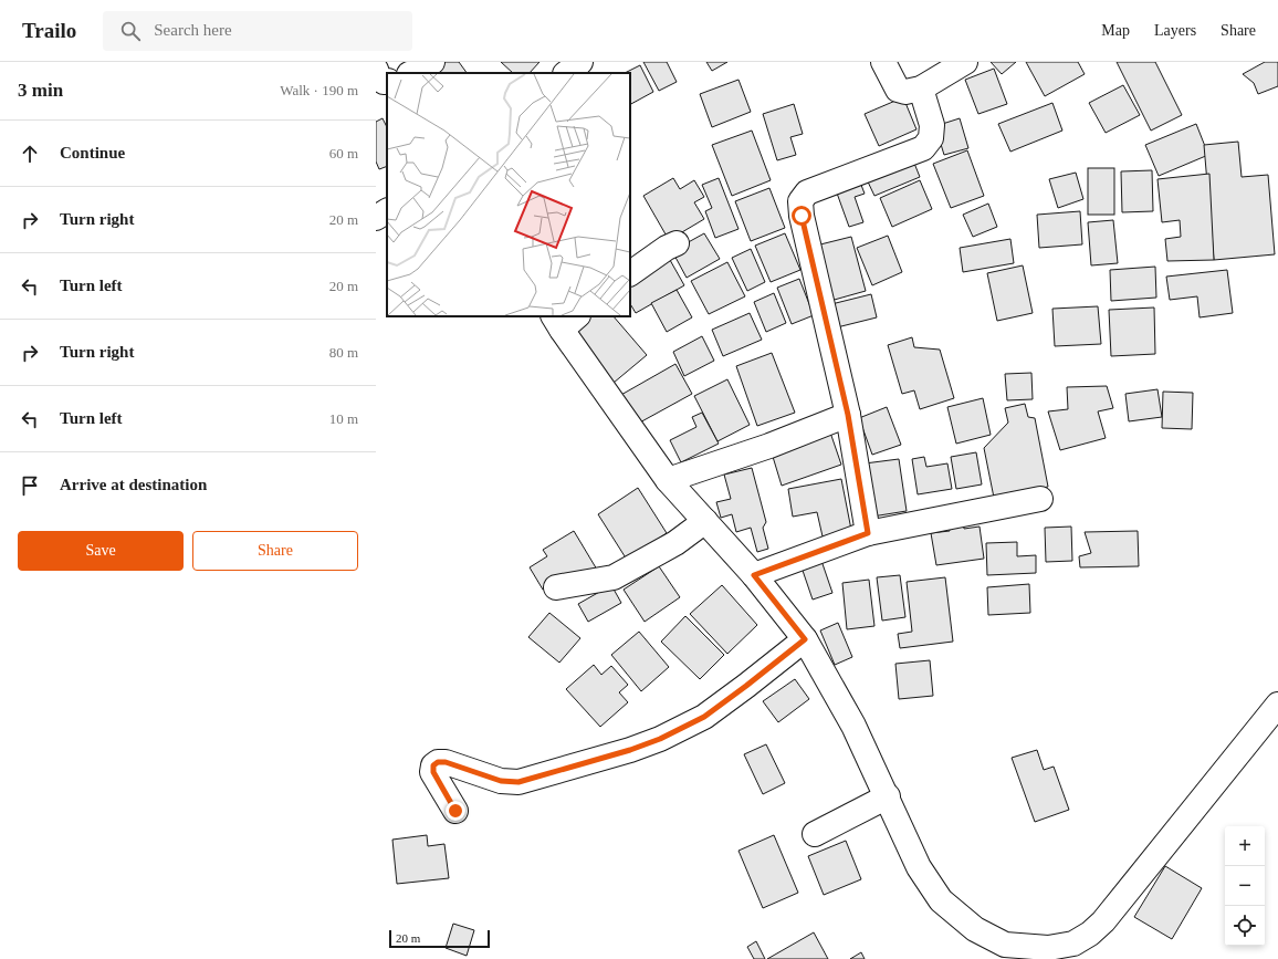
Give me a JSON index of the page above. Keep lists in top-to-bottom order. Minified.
{"scale_bar":"20 m","page":{"header":"Trailo","search":"Search here","nav":["Map","Layers","Share"],"heading":["3 min","Walk · 190 m"],"list":[["Continue","60 m"],["Turn right","20 m"],["Turn left","20 m"],["Turn right","80 m"],["Turn left","10 m"],"Arrive at destination"],"buttons":["Save","Share"],"map_buttons":["+","−"],"scale":"20 m"}}
